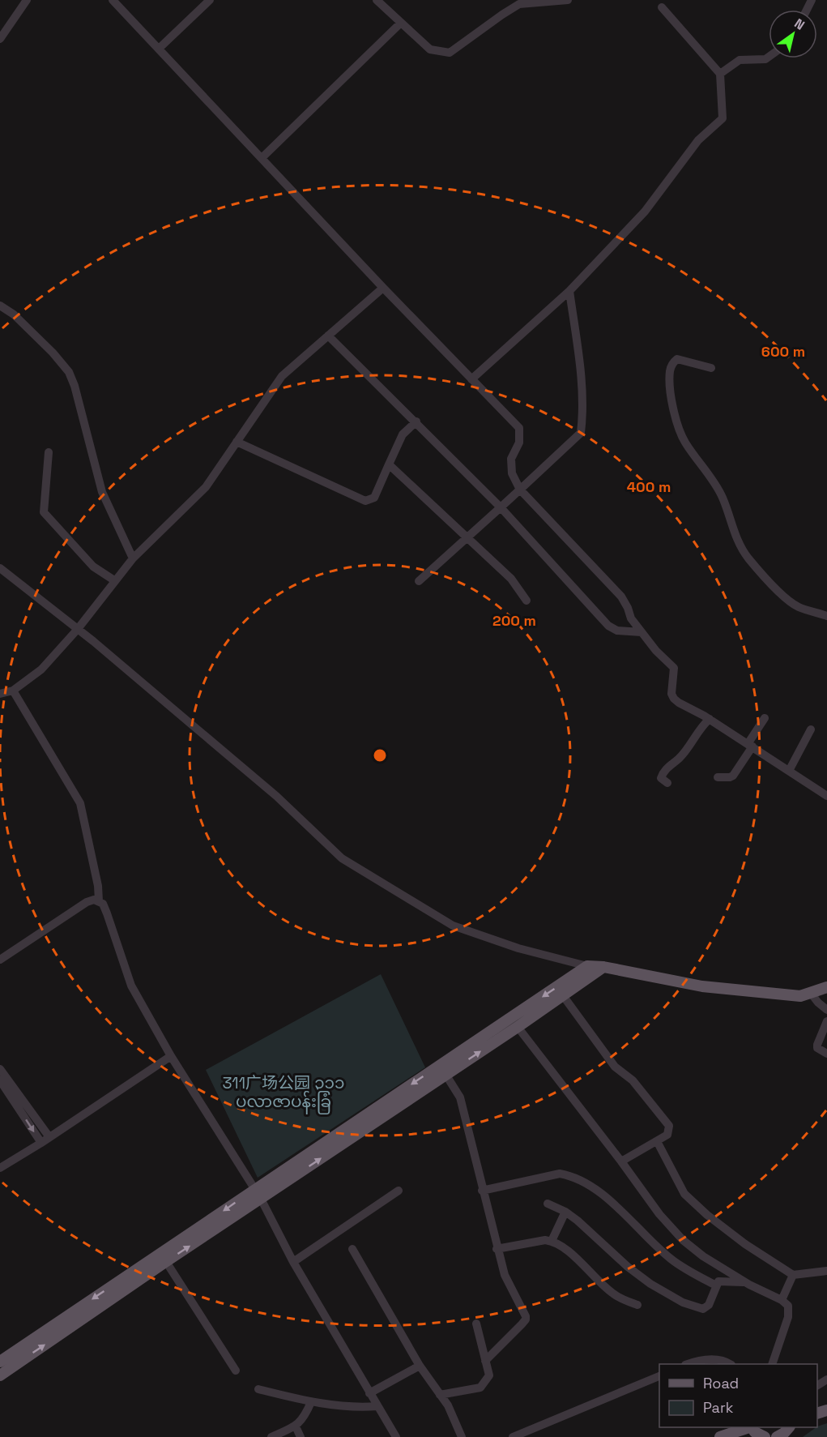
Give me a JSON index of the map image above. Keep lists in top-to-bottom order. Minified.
{"parks":["311广场公园 ၃၁၁ ပလာဇာပန်းခြံ"],"legend":["Road","Park"],"north":"top right","rings":["600 m","400 m","200 m"]}
